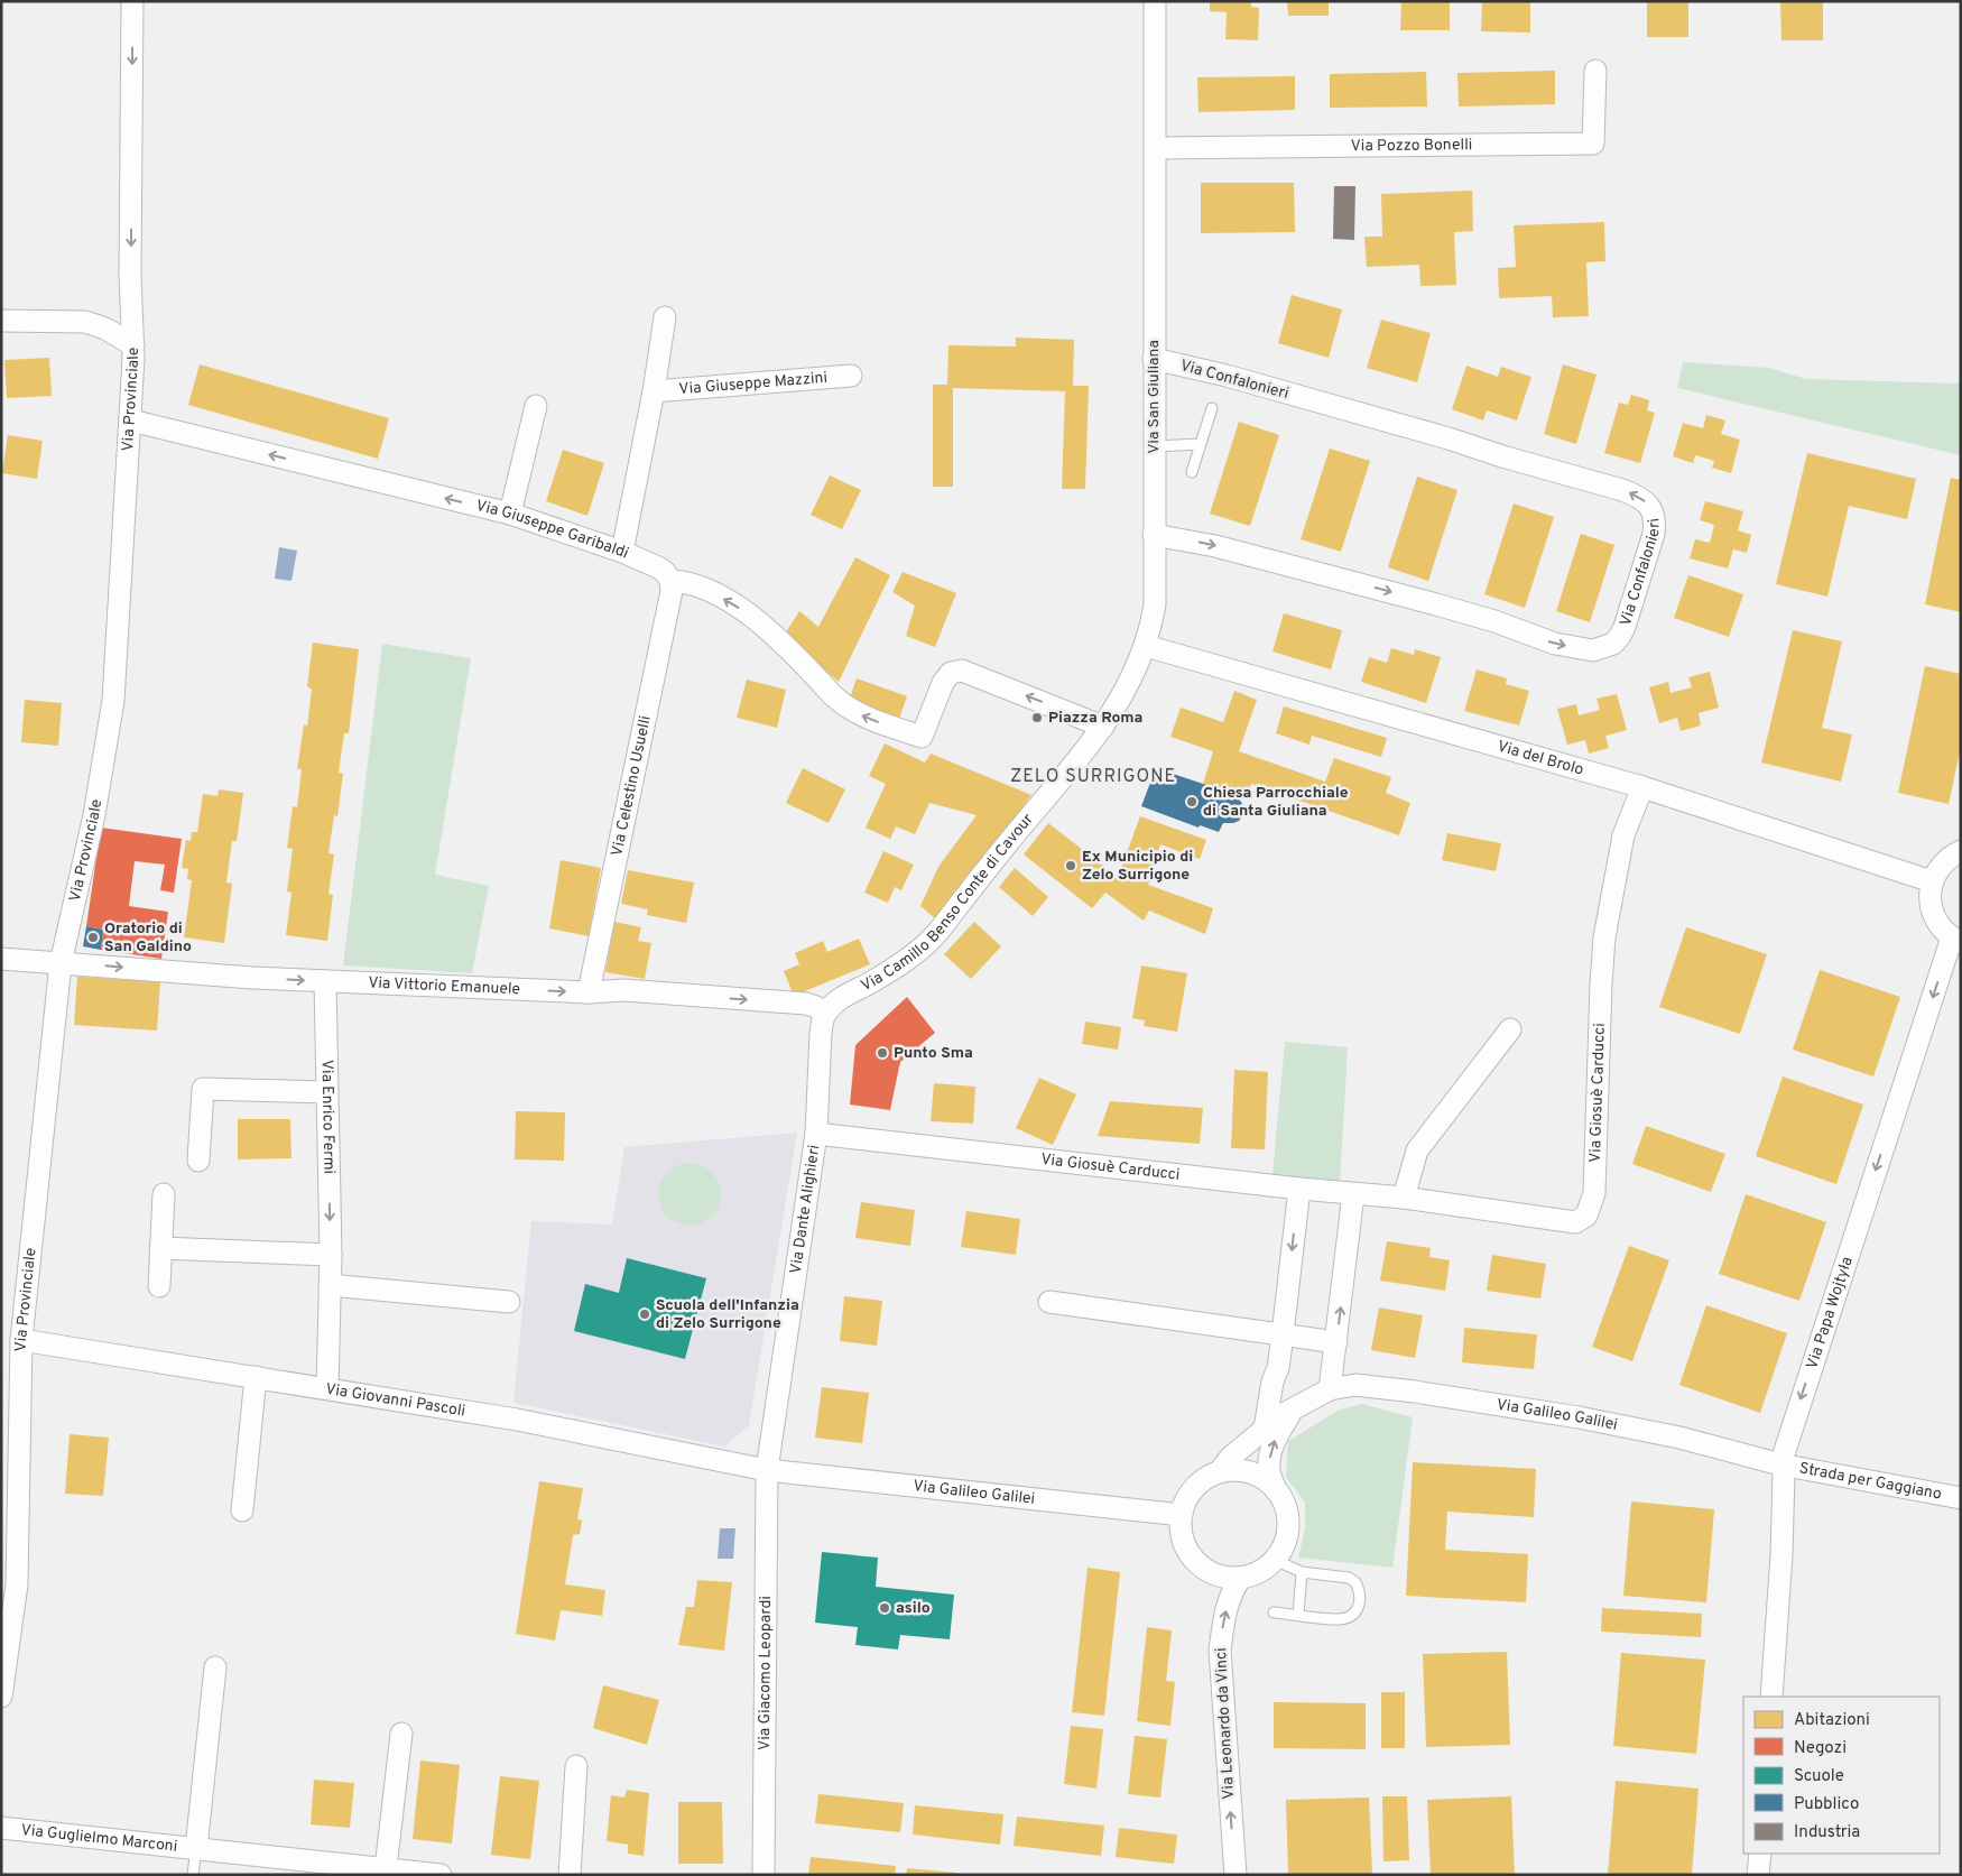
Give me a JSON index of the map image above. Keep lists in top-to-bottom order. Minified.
{"streets":{"street":["Via Pozzo Bonelli","Via Confalonieri","Via Giuseppe Mazzini","Via San Giuliana","Via Provinciale","Via Giuseppe Garibaldi","Via del Brolo","Via Celestino Usuelli","Via Camillo Benso Conte di Cavour","Via Vittorio Emanuele","Via Giosuè Carducci","Via Enrico Fermi","Via Dante Alighieri","Via Papa Wojtyła","Via Giovanni Pascoli","Via Galileo Galilei","Strada per Gaggiano","Via Giacomo Leopardi","Via Leonardo da Vinci","Via Guglielmo Marconi"]},"crossings":[["Via Pozzo Bonelli","Via San Giuliana"],["Via Confalonieri","Via San Giuliana"],["Via Giuseppe Mazzini","Via Giuseppe Garibaldi"],["Via San Giuliana","Via del Brolo"],["Via Provinciale","Via Giuseppe Garibaldi"],["Via Provinciale","Via Vittorio Emanuele"],["Via Provinciale","Via Giovanni Pascoli"],["Via Giuseppe Garibaldi","Via Celestino Usuelli"],["Via Giuseppe Garibaldi","Via Camillo Benso Conte di Cavour"],["Via del Brolo","Via Giosuè Carducci"],["Via Celestino Usuelli","Via Vittorio Emanuele"],["Via Camillo Benso Conte di Cavour","Via Vittorio Emanuele"],["Via Camillo Benso Conte di Cavour","Via Dante Alighieri"],["Via Vittorio Emanuele","Via Enrico Fermi"],["Via Vittorio Emanuele","Via Dante Alighieri"],["Via Giosuè Carducci","Via Dante Alighieri"],["Via Enrico Fermi","Via Giovanni Pascoli"],["Via Dante Alighieri","Via Giovanni Pascoli"],["Via Dante Alighieri","Via Galileo Galilei"],["Via Dante Alighieri","Via Giacomo Leopardi"],["Via Papa Wojtyła","Via Galileo Galilei"],["Via Papa Wojtyła","Strada per Gaggiano"],["Via Giovanni Pascoli","Via Galileo Galilei"],["Via Giovanni Pascoli","Via Giacomo Leopardi"],["Via Galileo Galilei","Strada per Gaggiano"],["Via Galileo Galilei","Via Giacomo Leopardi"],["Via Galileo Galilei","Via Leonardo da Vinci"]],"one_way":["Via Giuseppe Garibaldi","Via Vittorio Emanuele","Via Papa Wojtyła","Via Leonardo da Vinci"],"districts":["ZELO SURRIGONE"],"places":["Piazza Roma","Chiesa Parrocchiale di Santa Giuliana","Ex Municipio di Zelo Surrigone","Oratorio di San Galdino","Punto Sma","Scuola dell'Infanzia di Zelo Surrigone","asilo"],"legend":["Abitazioni","Negozi","Scuole","Pubblico","Industria"]}
